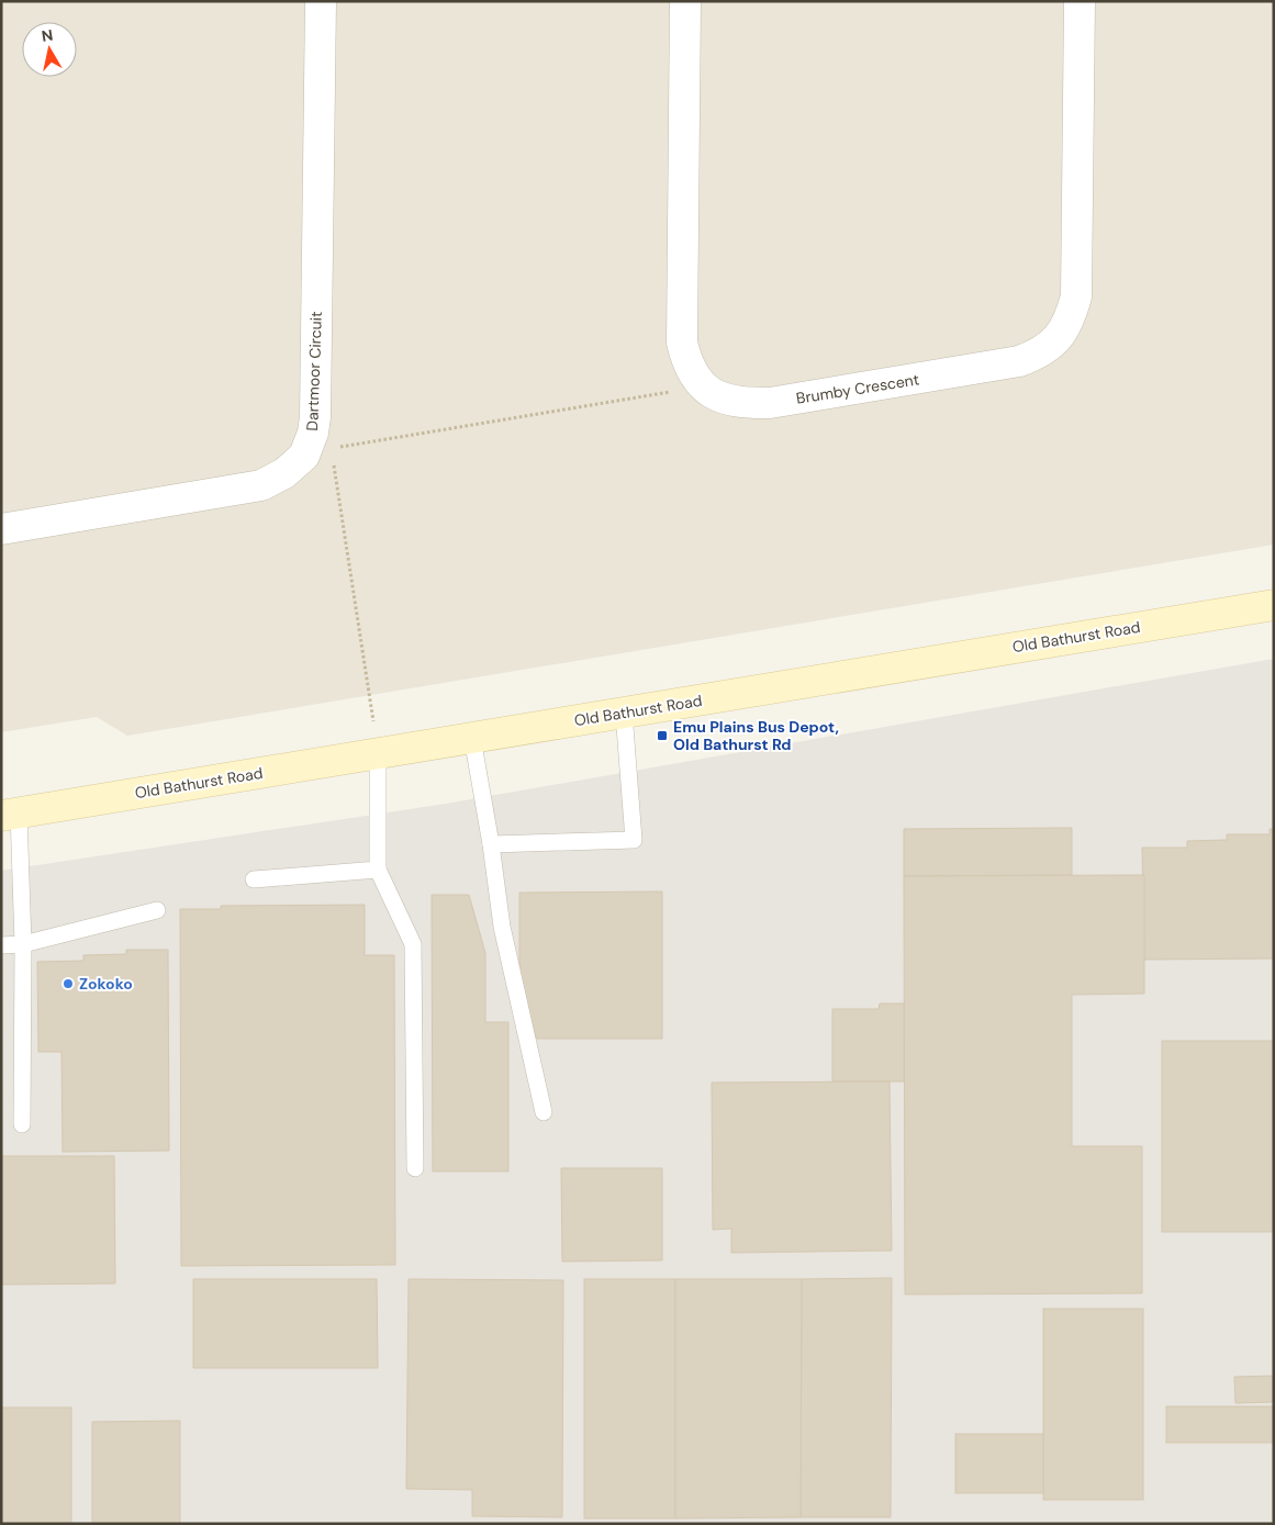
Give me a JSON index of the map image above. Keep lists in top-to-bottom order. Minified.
{"streets":{"main road":["Old Bathurst Road"],"street":["Dartmoor Circuit","Brumby Crescent"]},"places":{"transit":["Emu Plains Bus Depot, Old Bathurst Rd"],"other":["Zokoko"]},"north":"top"}
